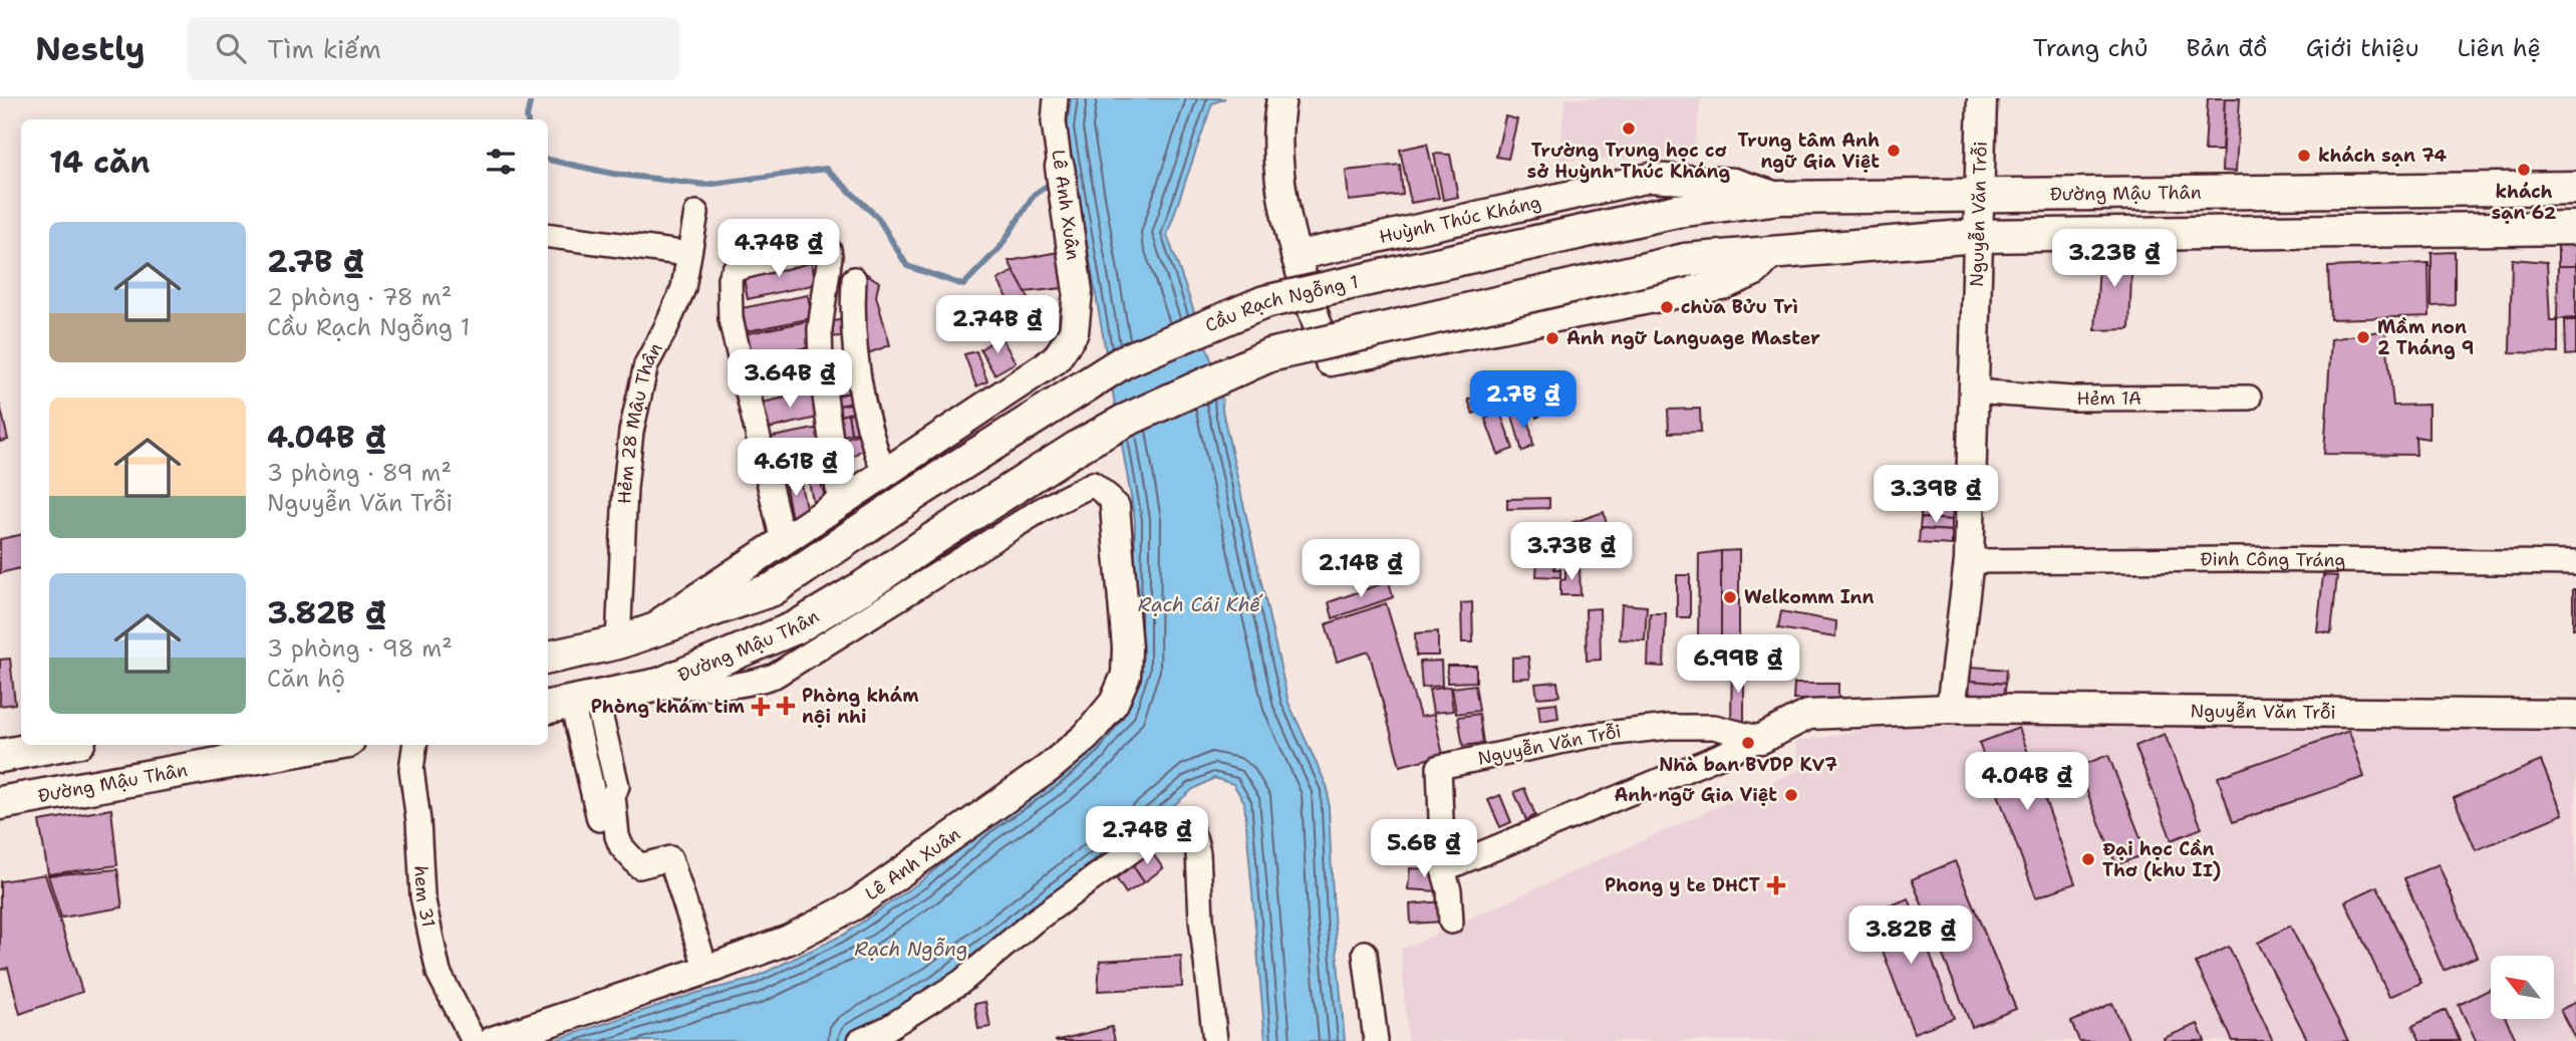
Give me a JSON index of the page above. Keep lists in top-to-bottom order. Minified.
{"streets":{"main road":["Đường Mậu Thân","Cầu Rạch Ngỗng 1"],"street":["Lê Anh Xuân","Nguyễn Văn Trỗi","Huỳnh Thúc Kháng","Hẻm 1A","Hẻm 28 Mậu Thân","Đinh Công Tráng","hem 31"]},"crossings":[["Đường Mậu Thân","Nguyễn Văn Trỗi"],["Đường Mậu Thân","Huỳnh Thúc Kháng"],["Đường Mậu Thân","Cầu Rạch Ngỗng 1"],["Lê Anh Xuân","Cầu Rạch Ngỗng 1"],["Lê Anh Xuân","Hẻm 28 Mậu Thân"],["Nguyễn Văn Trỗi","Hẻm 1A"],["Nguyễn Văn Trỗi","Đinh Công Tráng"],["Cầu Rạch Ngỗng 1","Hẻm 28 Mậu Thân"]],"water":["Rạch Cái Khế","Rạch Ngỗng"],"places":{"other":["Trường Trung học cơ sở Huỳnh Thúc Kháng","Trung tâm Anh ngữ Gia Việt","khách sạn 74","khách sạn 62","chùa Bửu Trì","Mầm non 2 Tháng 9","Anh ngữ Language Master","Welkomm Inn","Nhà ban BVDP KV7","Anh ngữ Gia Việt","Đại học Cần Thơ (khu II)"],"health":["Phòng khám nội nhi","Phòng khám tim","Phong y te DHCT"]},"north":"top left","page":{"header":"Nestly","search":"Tìm kiếm","nav":["Trang chủ","Bản đồ","Giới thiệu","Liên hệ"],"heading":"14 căn","list":[{"name":"2.7B ₫","note":"2 phòng · 78 m² · Cầu Rạch Ngỗng 1"},{"name":"4.04B ₫","note":"3 phòng · 89 m² · Nguyễn Văn Trỗi"},{"name":"3.82B ₫","note":"3 phòng · 98 m² · Căn hộ"}],"price":["4.74B ₫","3.23B ₫","2.74B ₫","3.64B ₫","2.7B ₫","4.61B ₫","3.39B ₫","3.73B ₫","2.14B ₫","6.99B ₫","4.04B ₫","2.74B ₫","5.6B ₫","3.82B ₫"]}}
